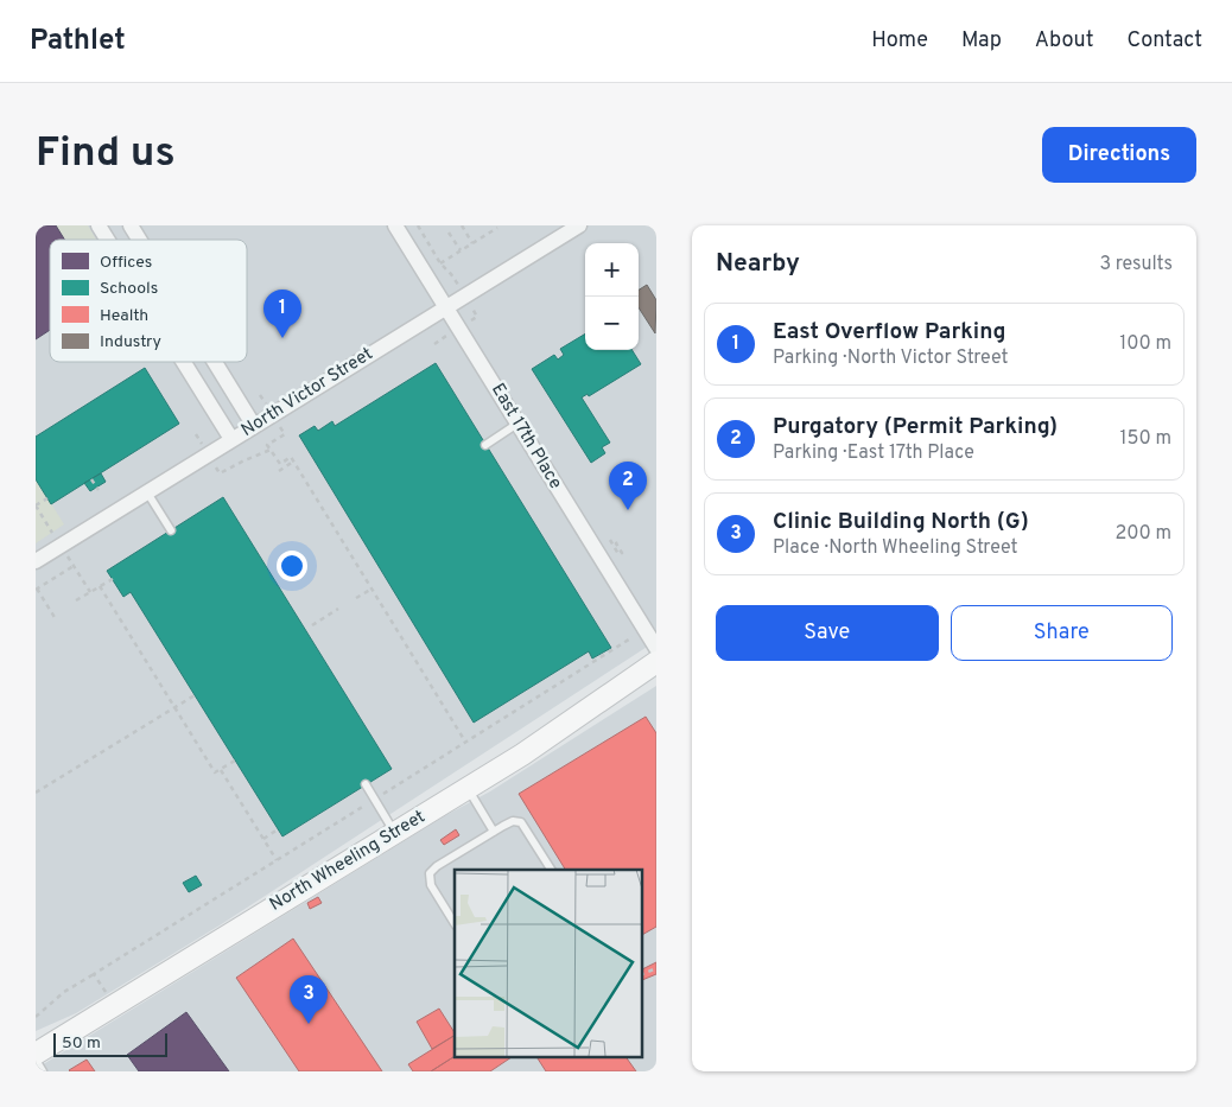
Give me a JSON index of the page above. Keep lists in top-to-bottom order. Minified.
{"streets":{"street":["North Victor Street","East 17th Place","North Wheeling Street"]},"crossings":[["North Victor Street","East 17th Place"]],"legend":["Offices","Schools","Health","Industry"],"scale_bar":"50 m","page":{"header":"Pathlet","nav":["Home","Map","About","Contact"],"buttons":["Directions",["Save","Share"]],"title":"Find us","heading":["Nearby","3 results"],"map_buttons":["+","−"],"pins":["1","2","3"],"list":[{"mark":"1","name":"East Overflow Parking","note":"Parking · North Victor Street","value":"100 m"},{"mark":"2","name":"Purgatory (Permit Parking)","note":"Parking · East 17th Place","value":"150 m"},{"mark":"3","name":"Clinic Building North (G)","note":"Place · North Wheeling Street","value":"200 m"}],"scale":"50 m"}}
